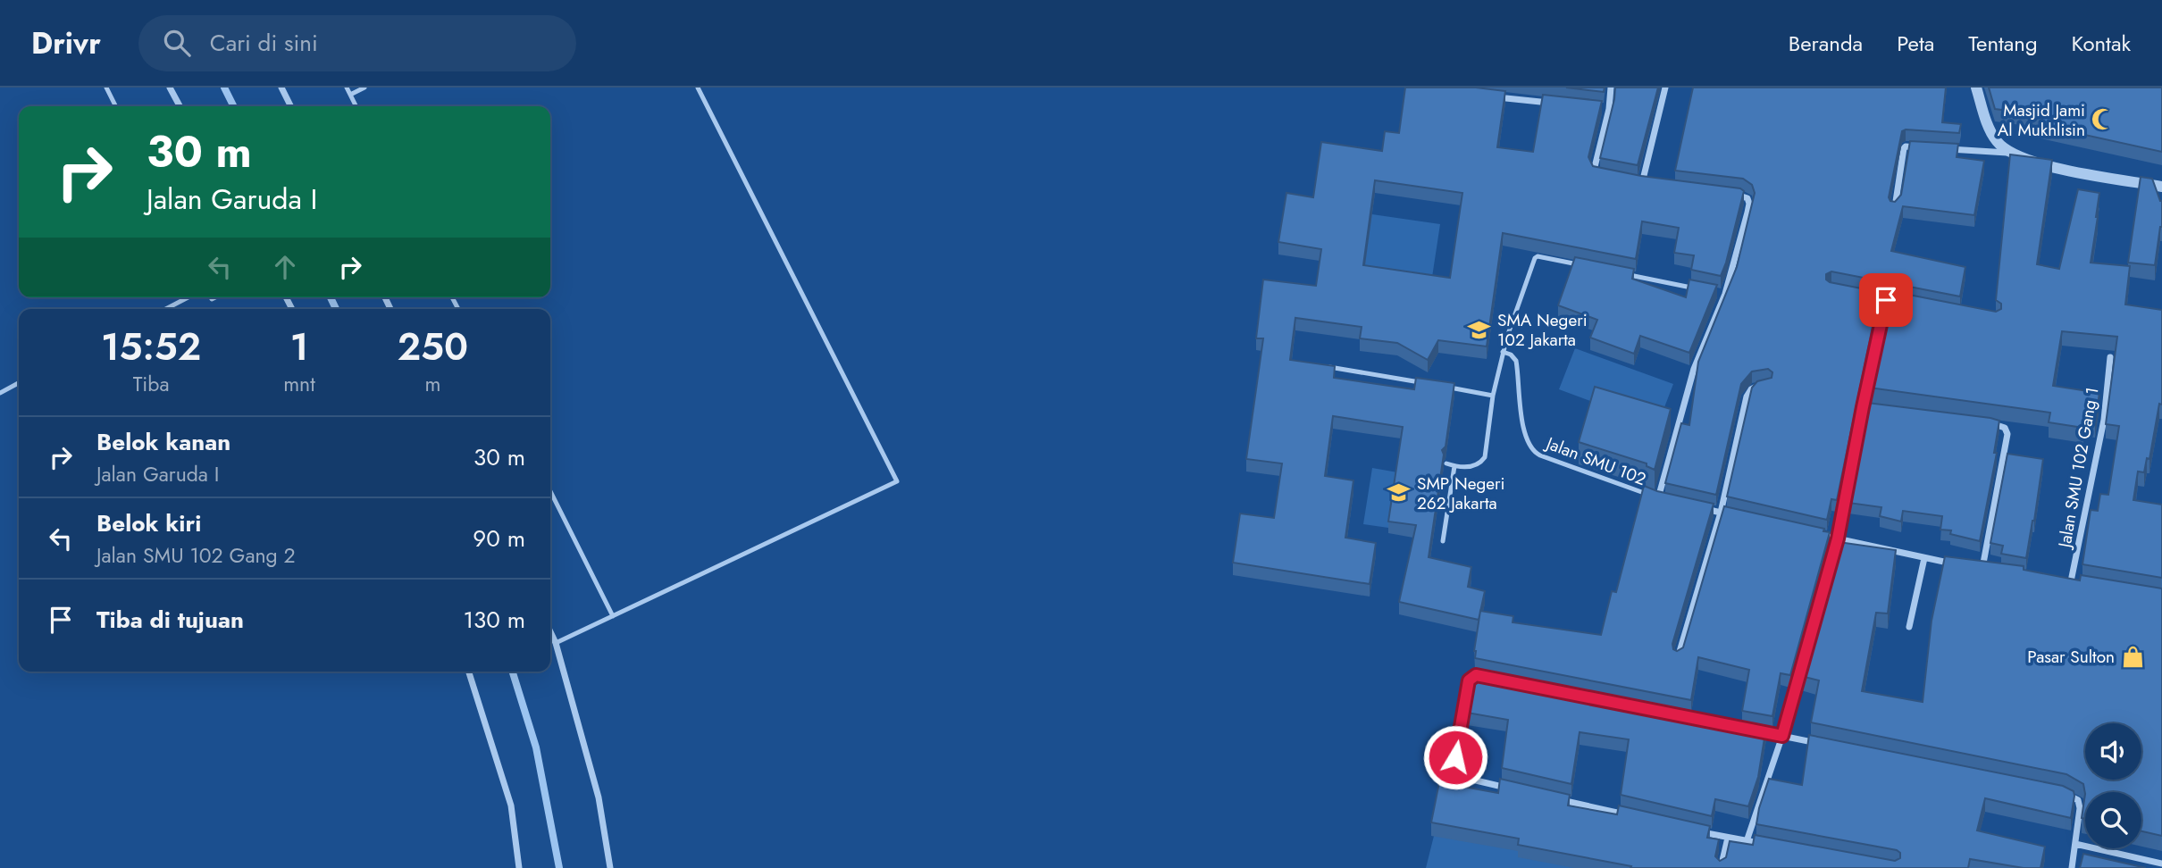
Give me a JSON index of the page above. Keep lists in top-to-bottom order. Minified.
{"streets":{"street":["Jalan SMU 102","Jalan SMU 102 Gang 1"]},"places":{"mosque":["Masjid Jami Al Mukhlisin"],"school or university":["SMA Negeri 102 Jakarta","SMP Negeri 262 Jakarta"],"shop":["Pasar Sulton"]},"page":{"header":"Drivr","search":"Cari di sini","nav":["Beranda","Peta","Tentang","Kontak"],"turn":["30 m","Jalan Garuda I"],"eta":["15:52","Tiba","1","mnt","250","m"],"list":[{"name":"Belok kanan","note":"Jalan Garuda I","value":"30 m"},{"name":"Belok kiri","note":"Jalan SMU 102 Gang 2","value":"90 m"},{"name":"Tiba di tujuan","value":"130 m"}]}}
